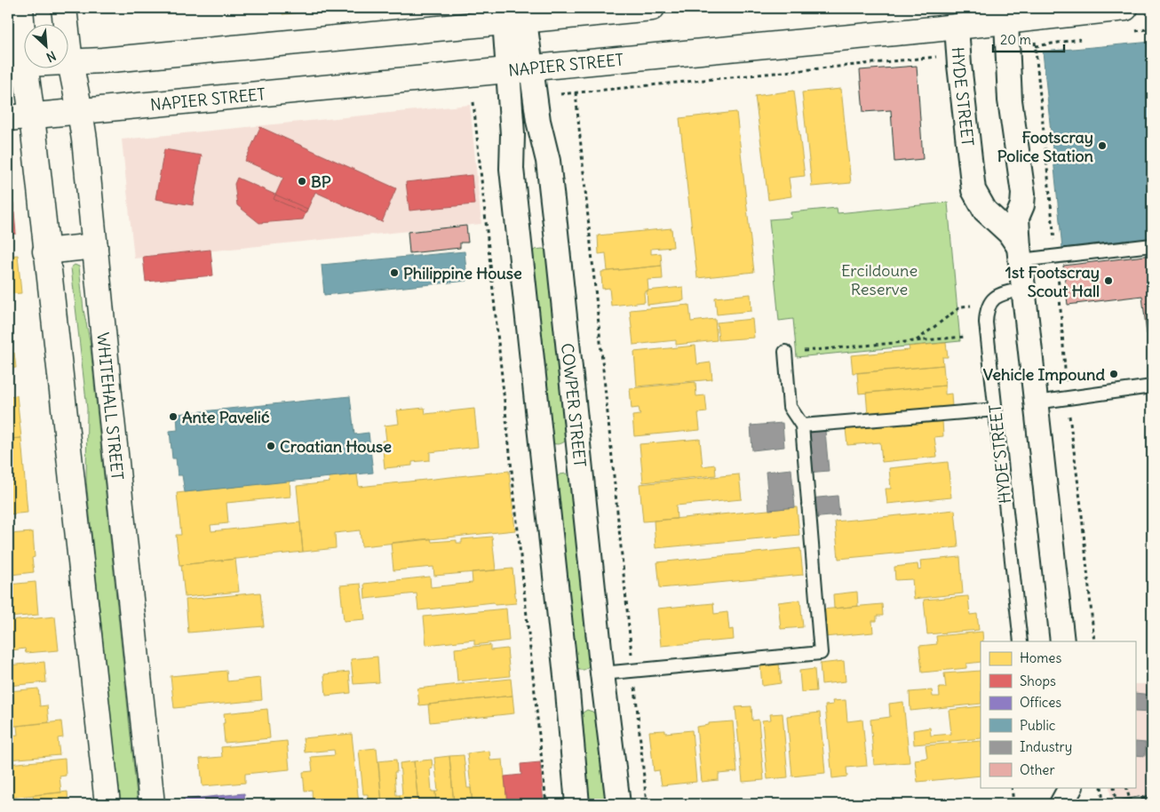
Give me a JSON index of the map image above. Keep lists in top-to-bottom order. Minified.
{"streets":{"main road":["NAPIER STREET","WHITEHALL STREET"],"street":["HYDE STREET","COWPER STREET"]},"crossings":[["NAPIER STREET","HYDE STREET"],["NAPIER STREET","COWPER STREET"],["NAPIER STREET","WHITEHALL STREET"]],"parks":["Ercildoune Reserve"],"places":["Footscray Police Station","BP","Philippine House","1st Footscray Scout Hall","Vehicle Impound","Ante Pavelić","Croatian House"],"legend":["Homes","Shops","Offices","Public","Industry","Other"],"scale_bar":"20 m","north":"bottom right"}
